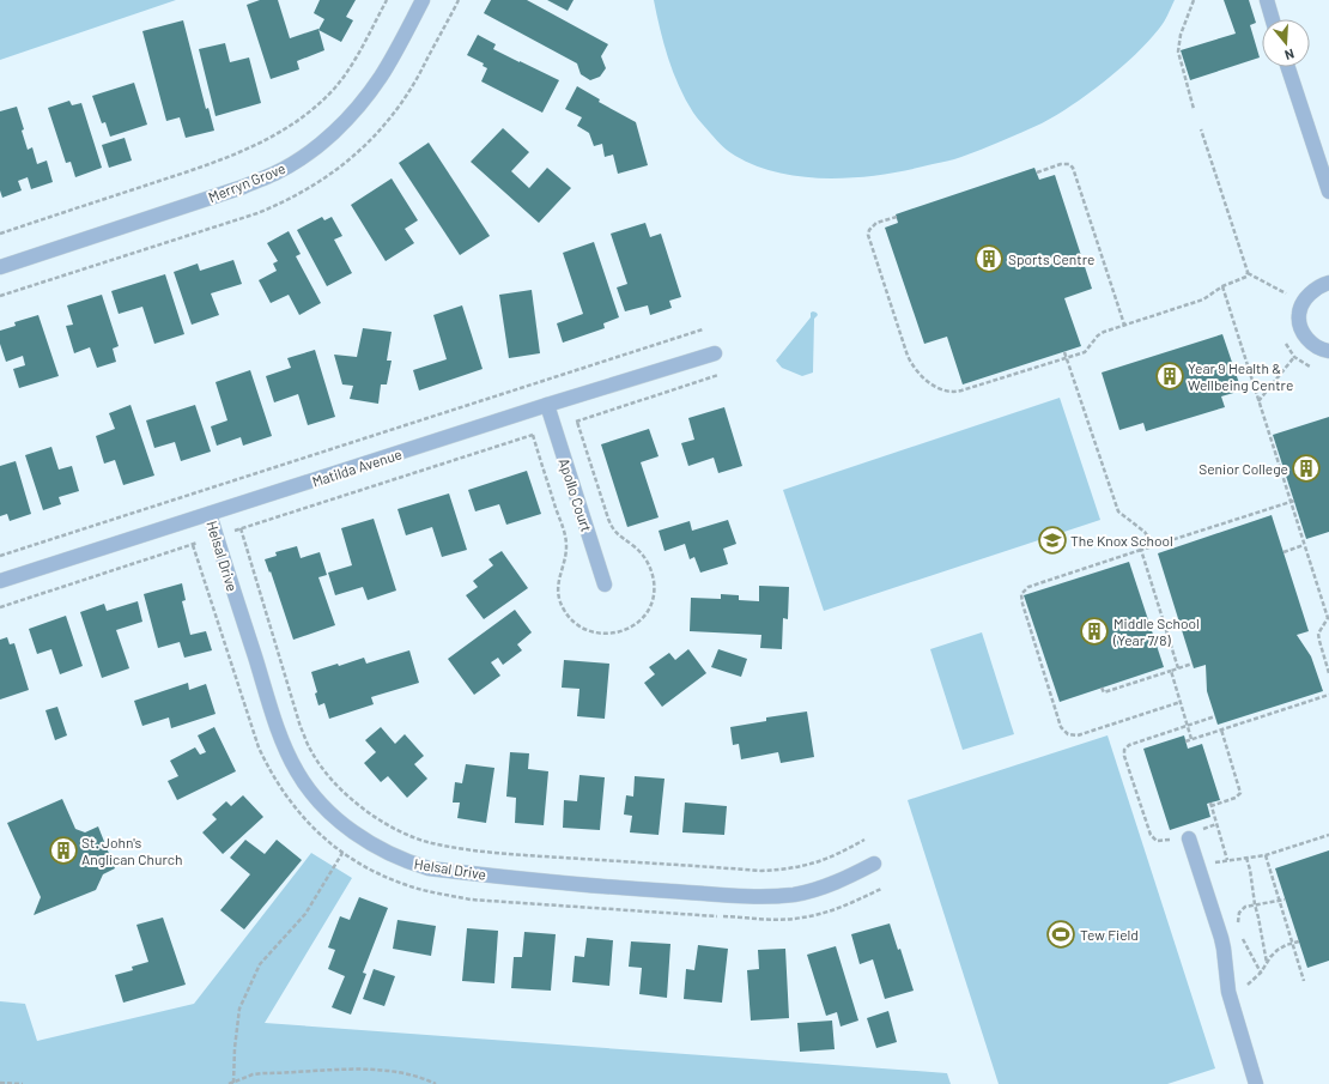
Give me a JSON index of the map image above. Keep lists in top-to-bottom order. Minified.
{"streets":{"street":["Merryn Grove","Matilda Avenue","Apollo Court","Helsal Drive"]},"crossings":[["Matilda Avenue","Apollo Court"],["Matilda Avenue","Helsal Drive"]],"places":{"building":["Sports Centre","Year 9 Health & Wellbeing Centre","Senior College","Middle School (Year 7/8)","St. John's Anglican Church"],"school or university":["The Knox School"],"sports":["Tew Field"]},"north":"bottom"}
